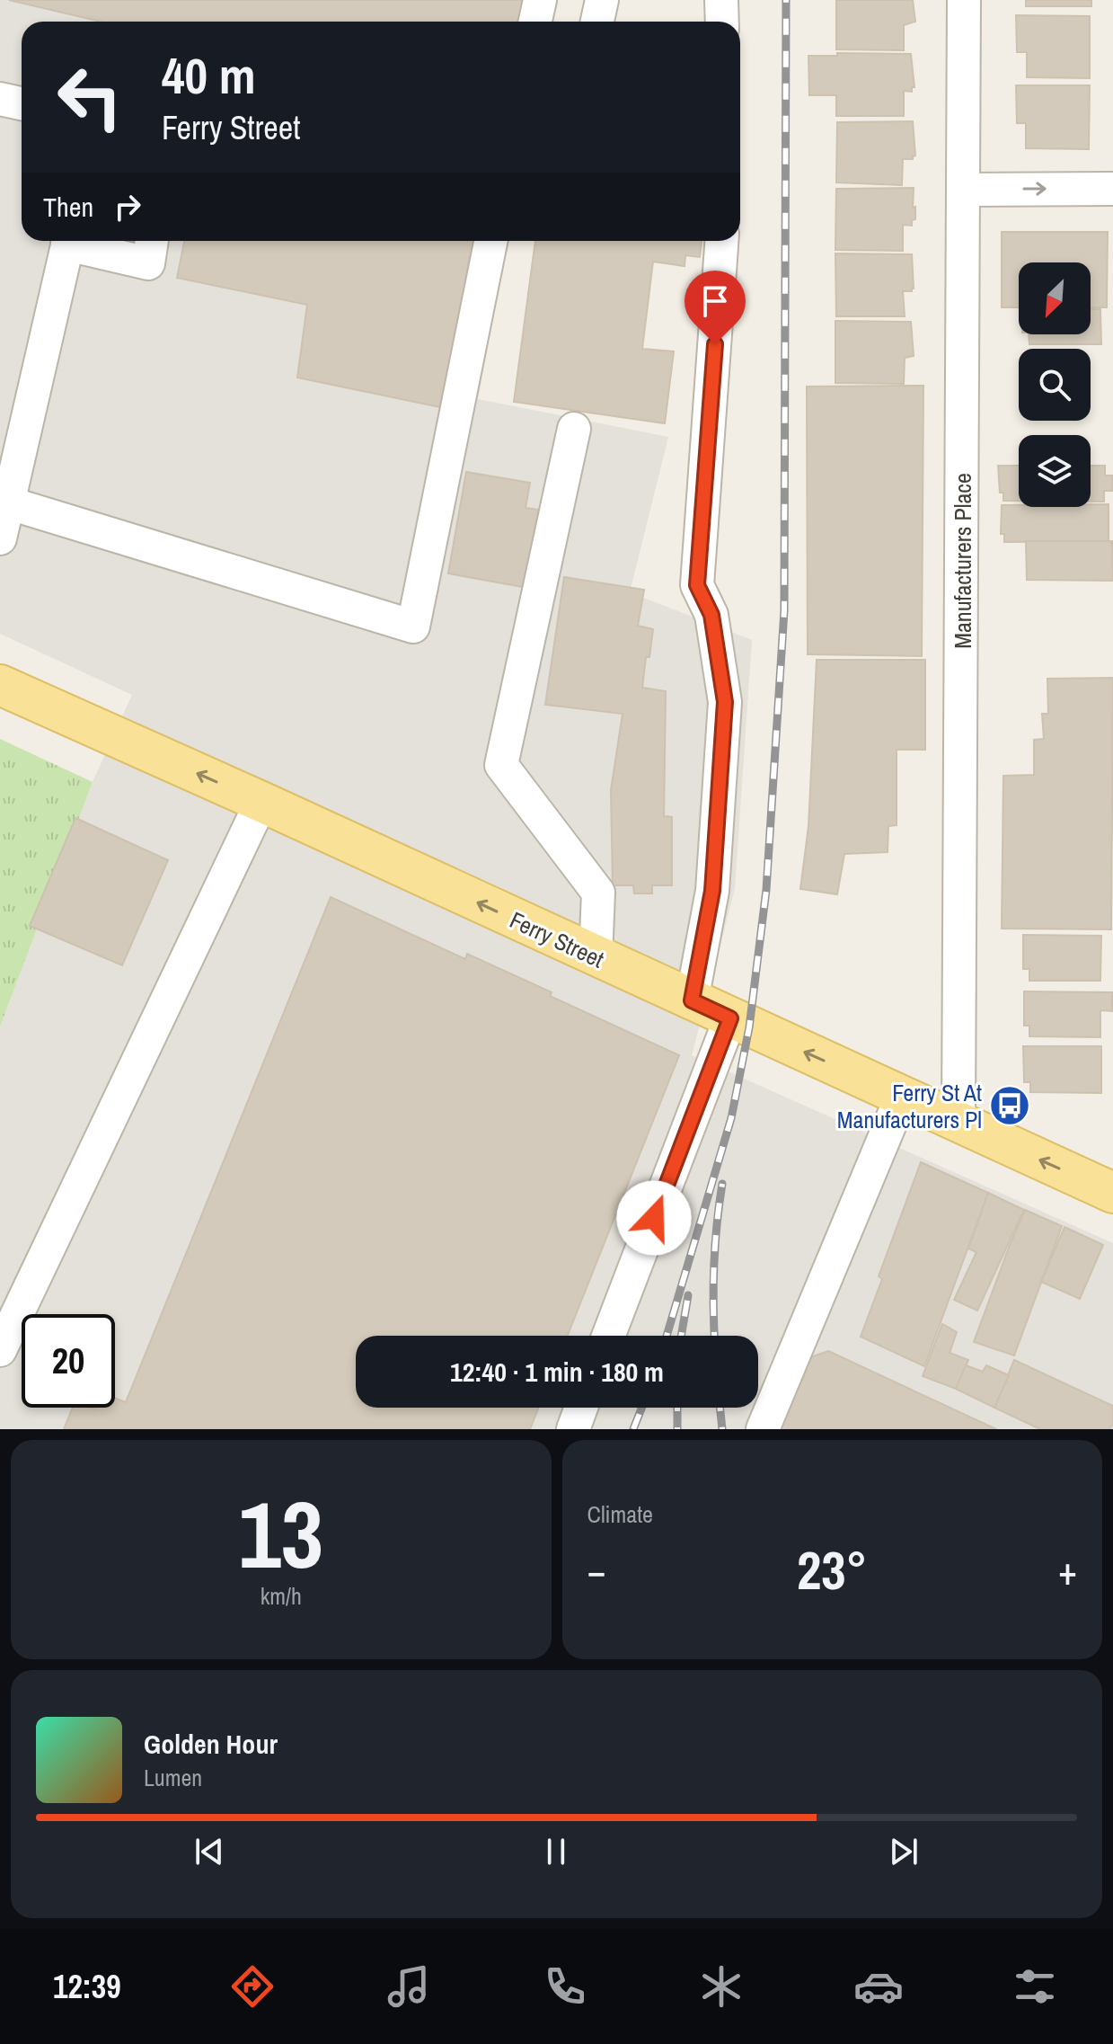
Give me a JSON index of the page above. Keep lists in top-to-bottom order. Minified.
{"streets":{"main road":["Ferry Street"],"street":["Manufacturers Place"]},"crossings":[["Manufacturers Place","Ferry Street"]],"one_way":["Ferry Street"],"places":{"bus stop":["Ferry St At Manufacturers Pl"]},"north":"bottom left","page":{"turn":["40 m","Ferry Street"],"then":"Then","limit":"20","trip":"12:40 · 1 min · 180 m","tile":[["13","km/h"],"Climate"],"heat":["−","23°","+"],"song":["Golden Hour","Lumen"],"tabs":"12:39"}}
